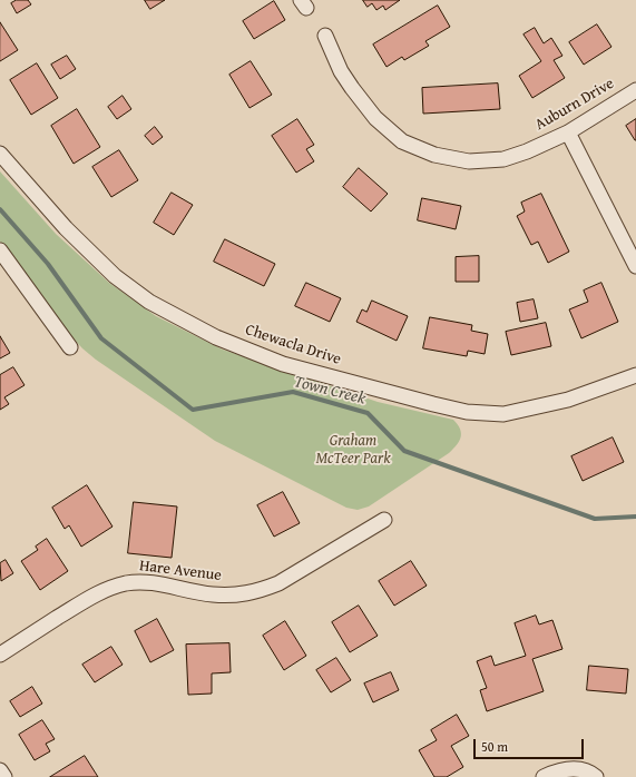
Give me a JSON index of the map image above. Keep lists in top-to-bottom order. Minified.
{"streets":{"street":["Auburn Drive","Chewacla Drive","Hare Avenue"]},"water":["Town Creek"],"parks":["Graham McTeer Park"],"scale_bar":"50 m"}
